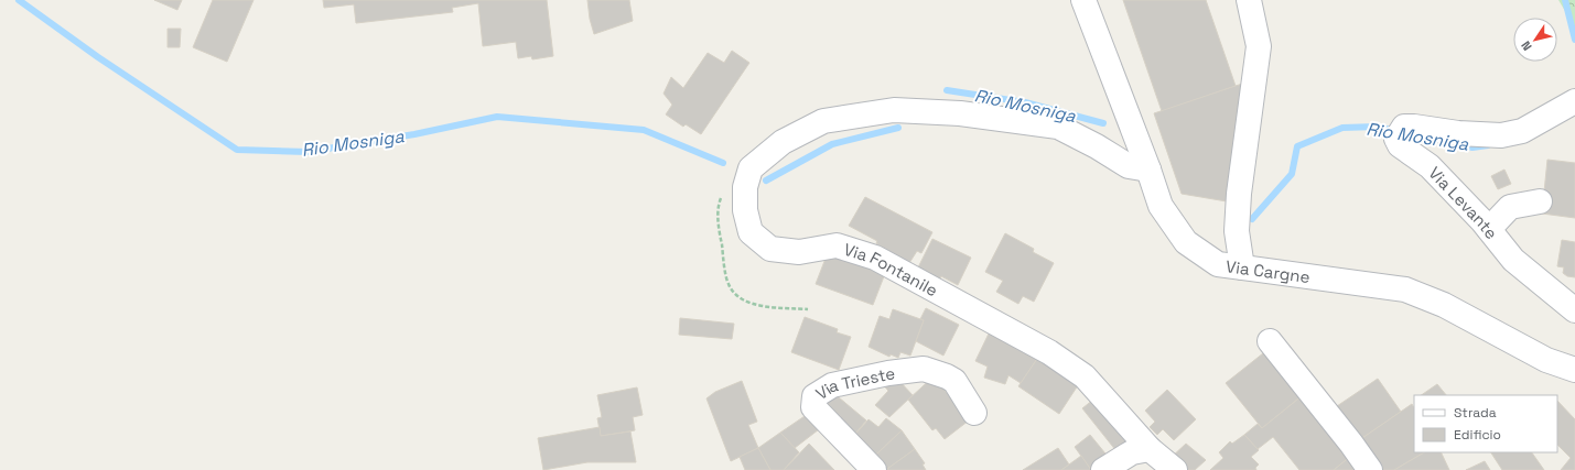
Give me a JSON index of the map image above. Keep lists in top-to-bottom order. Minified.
{"streets":{"street":["Via Levante","Via Fontanile","Via Cargne","Via Trieste"]},"crossings":[["Via Fontanile","Via Cargne"]],"water":["Rio Mosniga"],"legend":["Strada","Edificio"],"north":"bottom left"}
